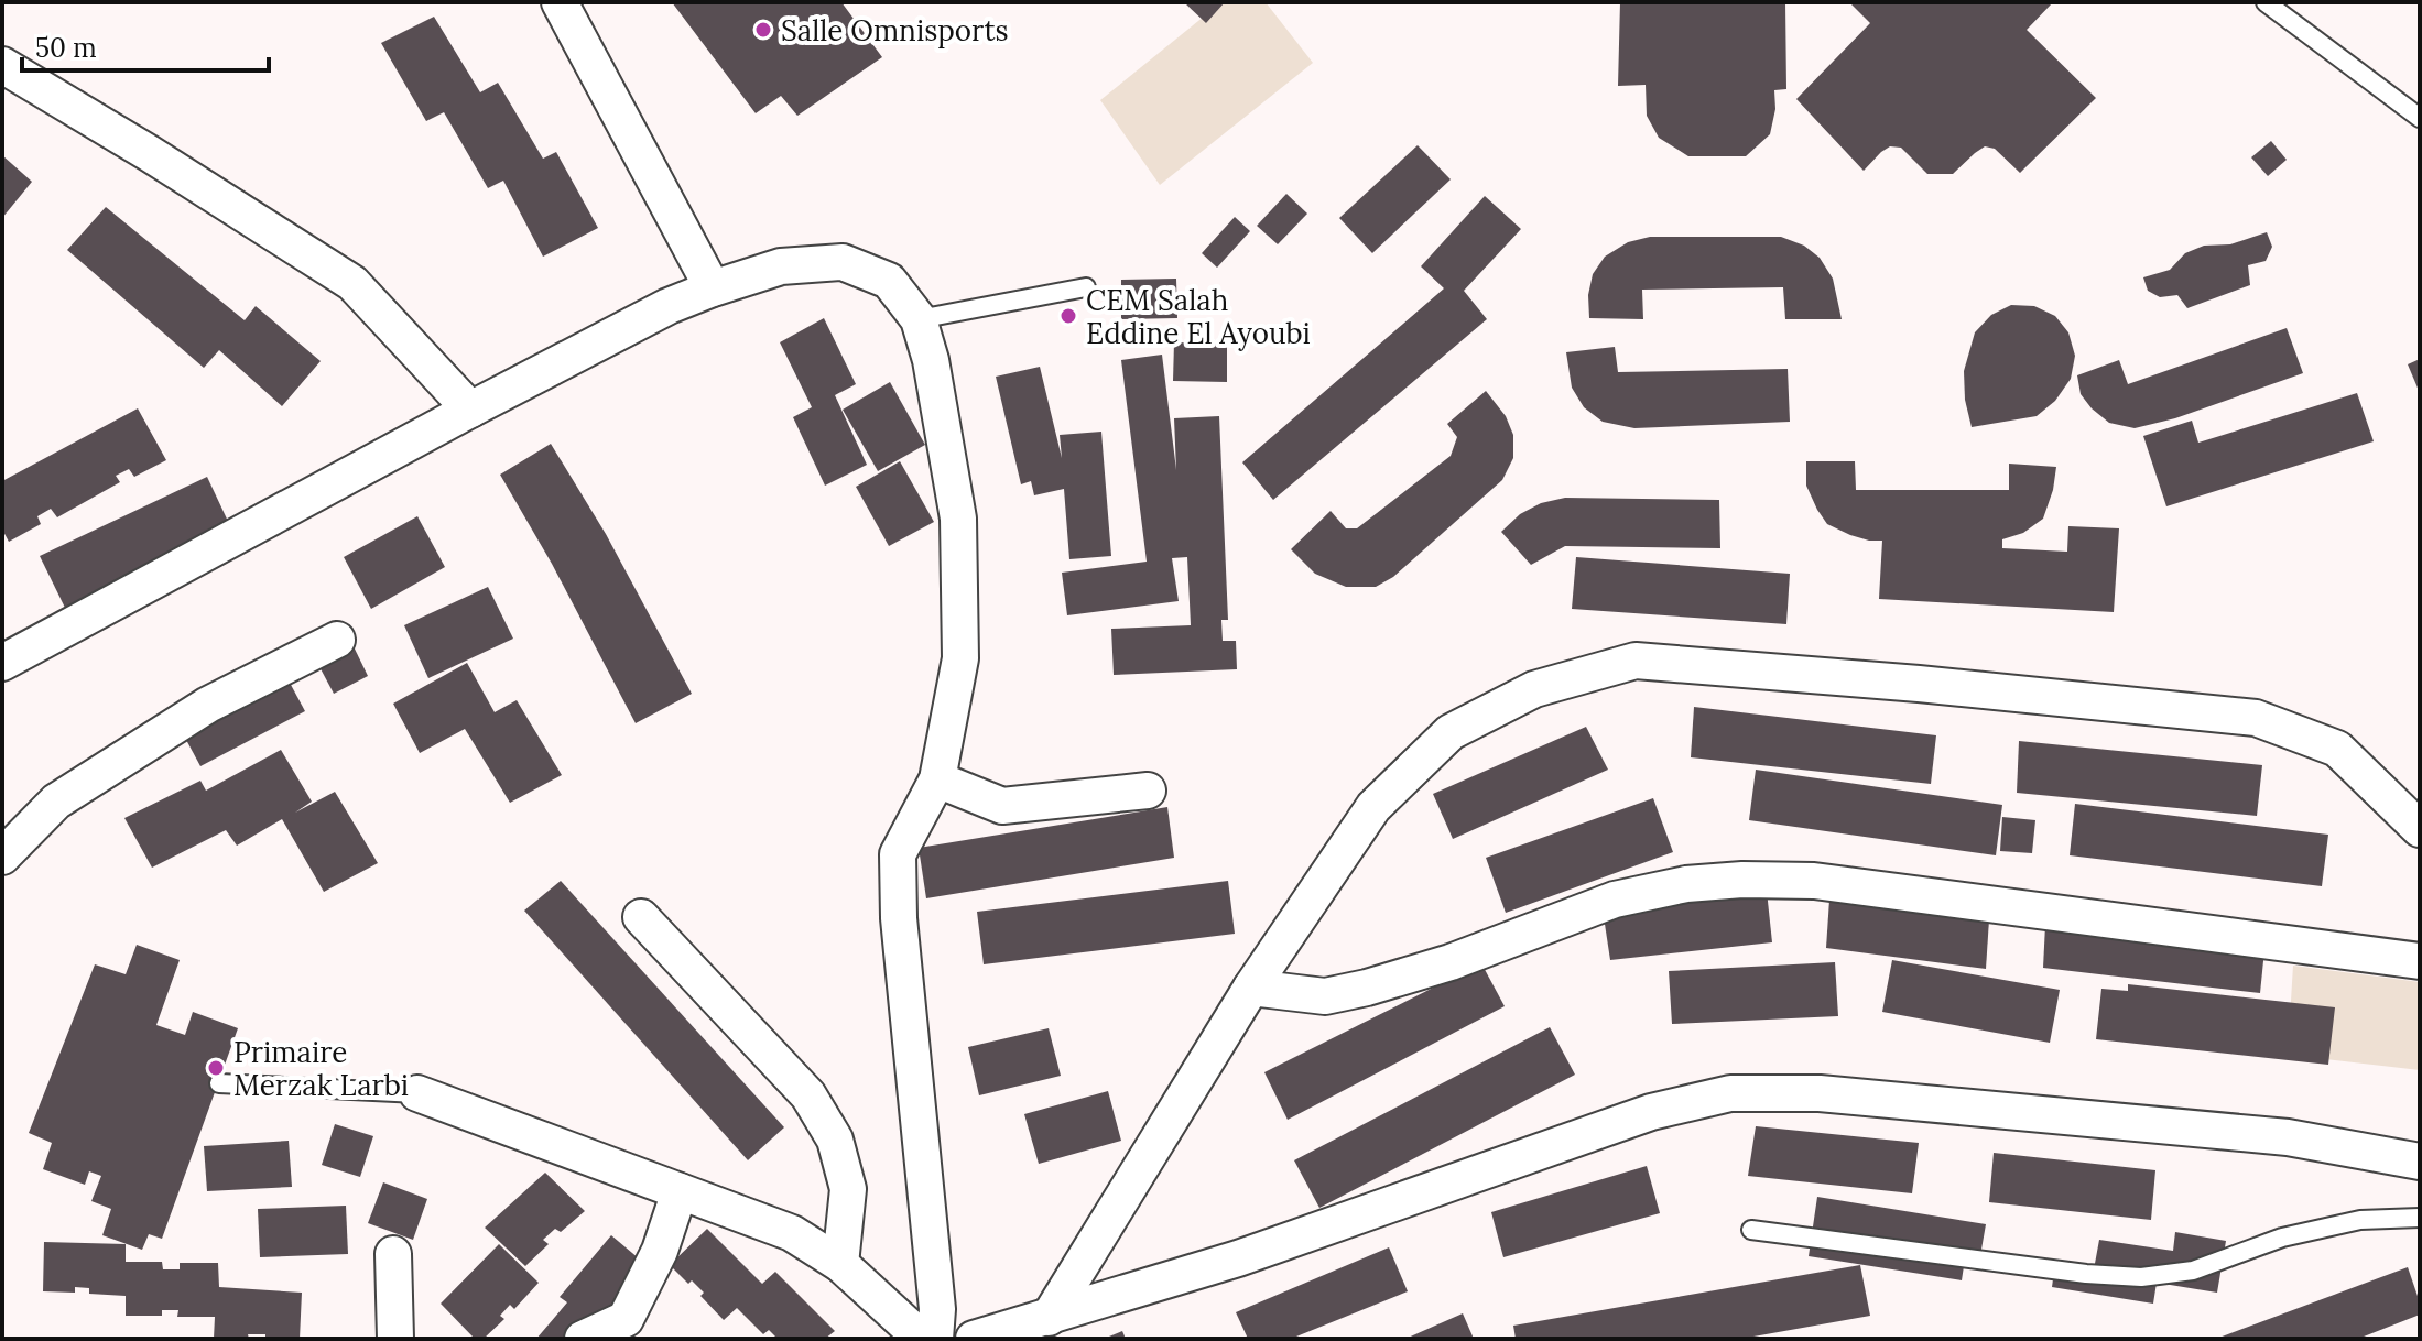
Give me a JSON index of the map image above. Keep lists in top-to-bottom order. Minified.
{"places":["Salle Omnisports","CEM Salah Eddine El Ayoubi","Primaire Merzak Larbi"],"scale_bar":"50 m"}
